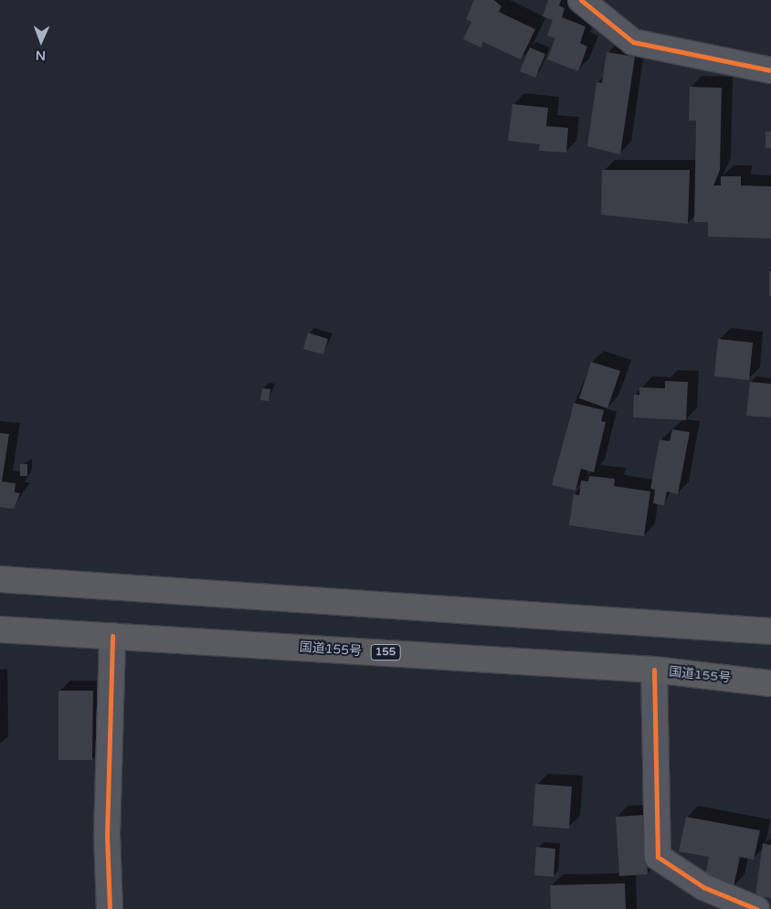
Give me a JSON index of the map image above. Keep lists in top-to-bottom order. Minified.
{"streets":{"highway":["国道155号","155"]},"north":"bottom"}
